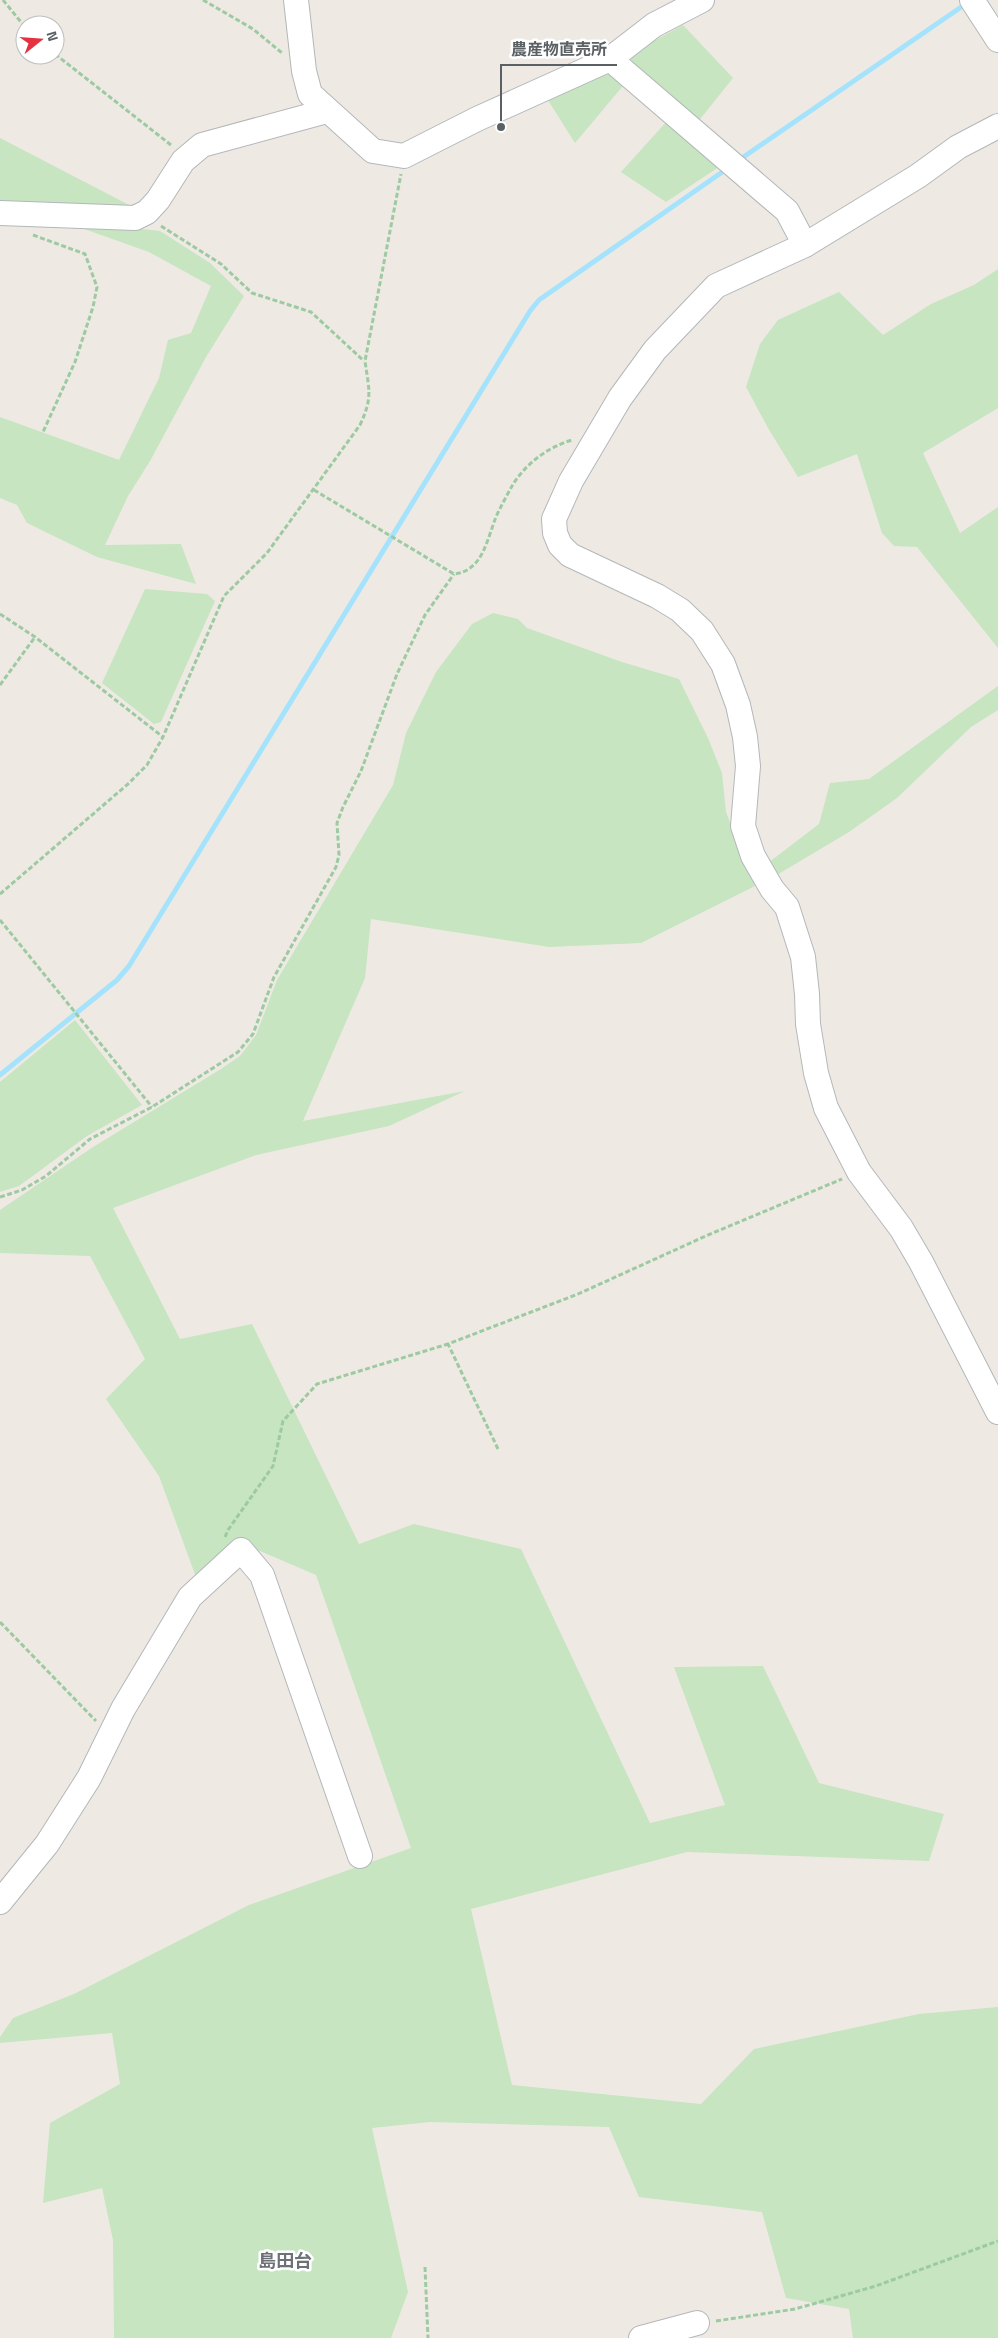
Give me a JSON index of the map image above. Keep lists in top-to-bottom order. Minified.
{"districts":["島田台"],"places":["農産物直売所"],"north":"right"}
